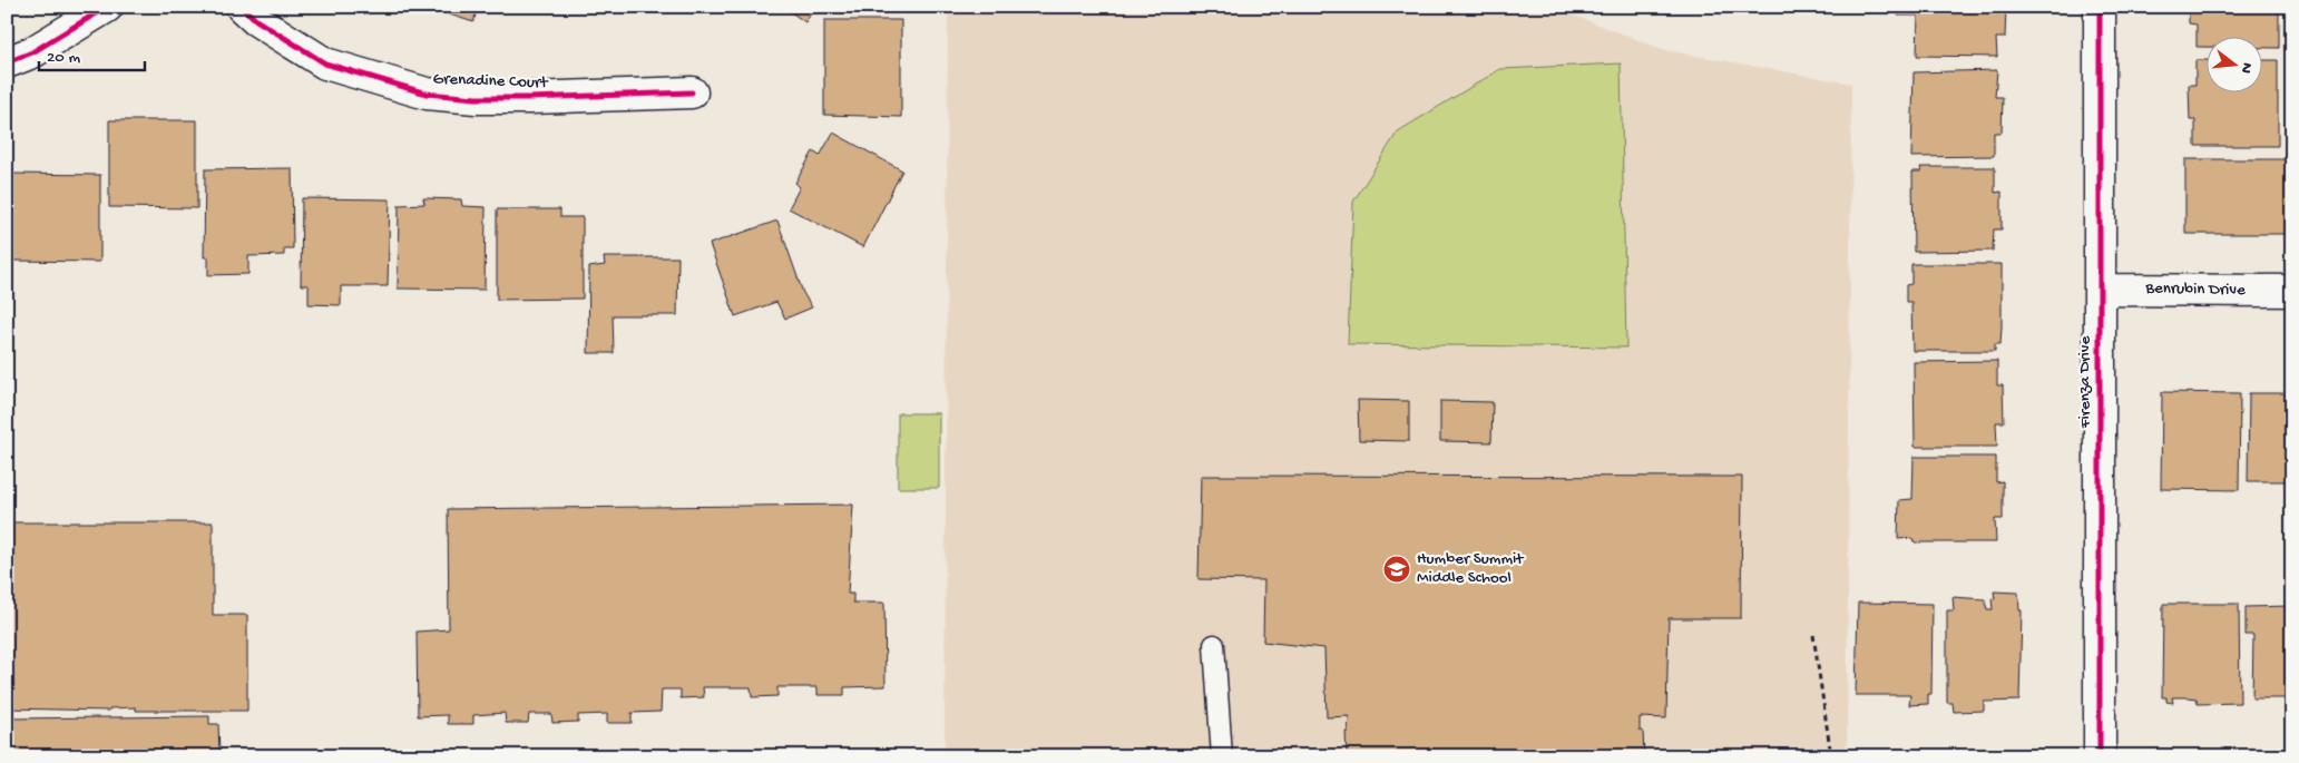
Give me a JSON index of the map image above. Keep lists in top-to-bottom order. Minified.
{"streets":{"street":["Grenadine Court","Benrubin Drive","Firenza Drive"]},"crossings":[["Benrubin Drive","Firenza Drive"]],"places":{"school or university":["Humber Summit Middle School"]},"scale_bar":"20 m","north":"right"}
